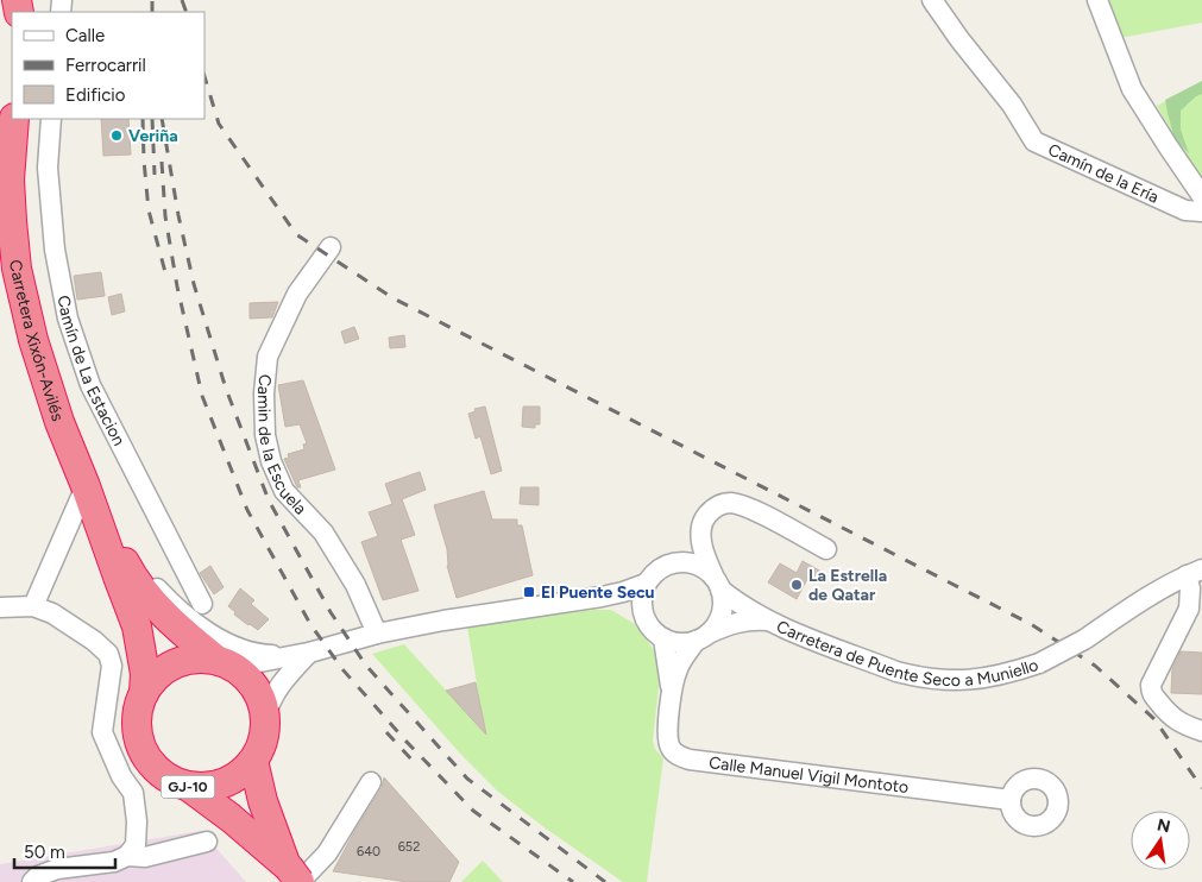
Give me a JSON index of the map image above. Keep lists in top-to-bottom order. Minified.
{"streets":{"highway":["Carretera Xixón-Avilés","GJ-10"],"street":["Camín de la Ería","Camín de La Estacion","Camin de la Escuela","Carretera de Puente Seco a Muniello","Calle Manuel Vigil Montoto"]},"crossings":[["Carretera Xixón-Avilés","GJ-10"],["Carretera de Puente Seco a Muniello","Calle Manuel Vigil Montoto"]],"places":{"other":["Veriña","La Estrella de Qatar"],"transit":["El Puente Secu"]},"house_numbers":["652","640"],"legend":["Calle","Ferrocarril","Edificio"],"scale_bar":"50 m","north":"top"}
